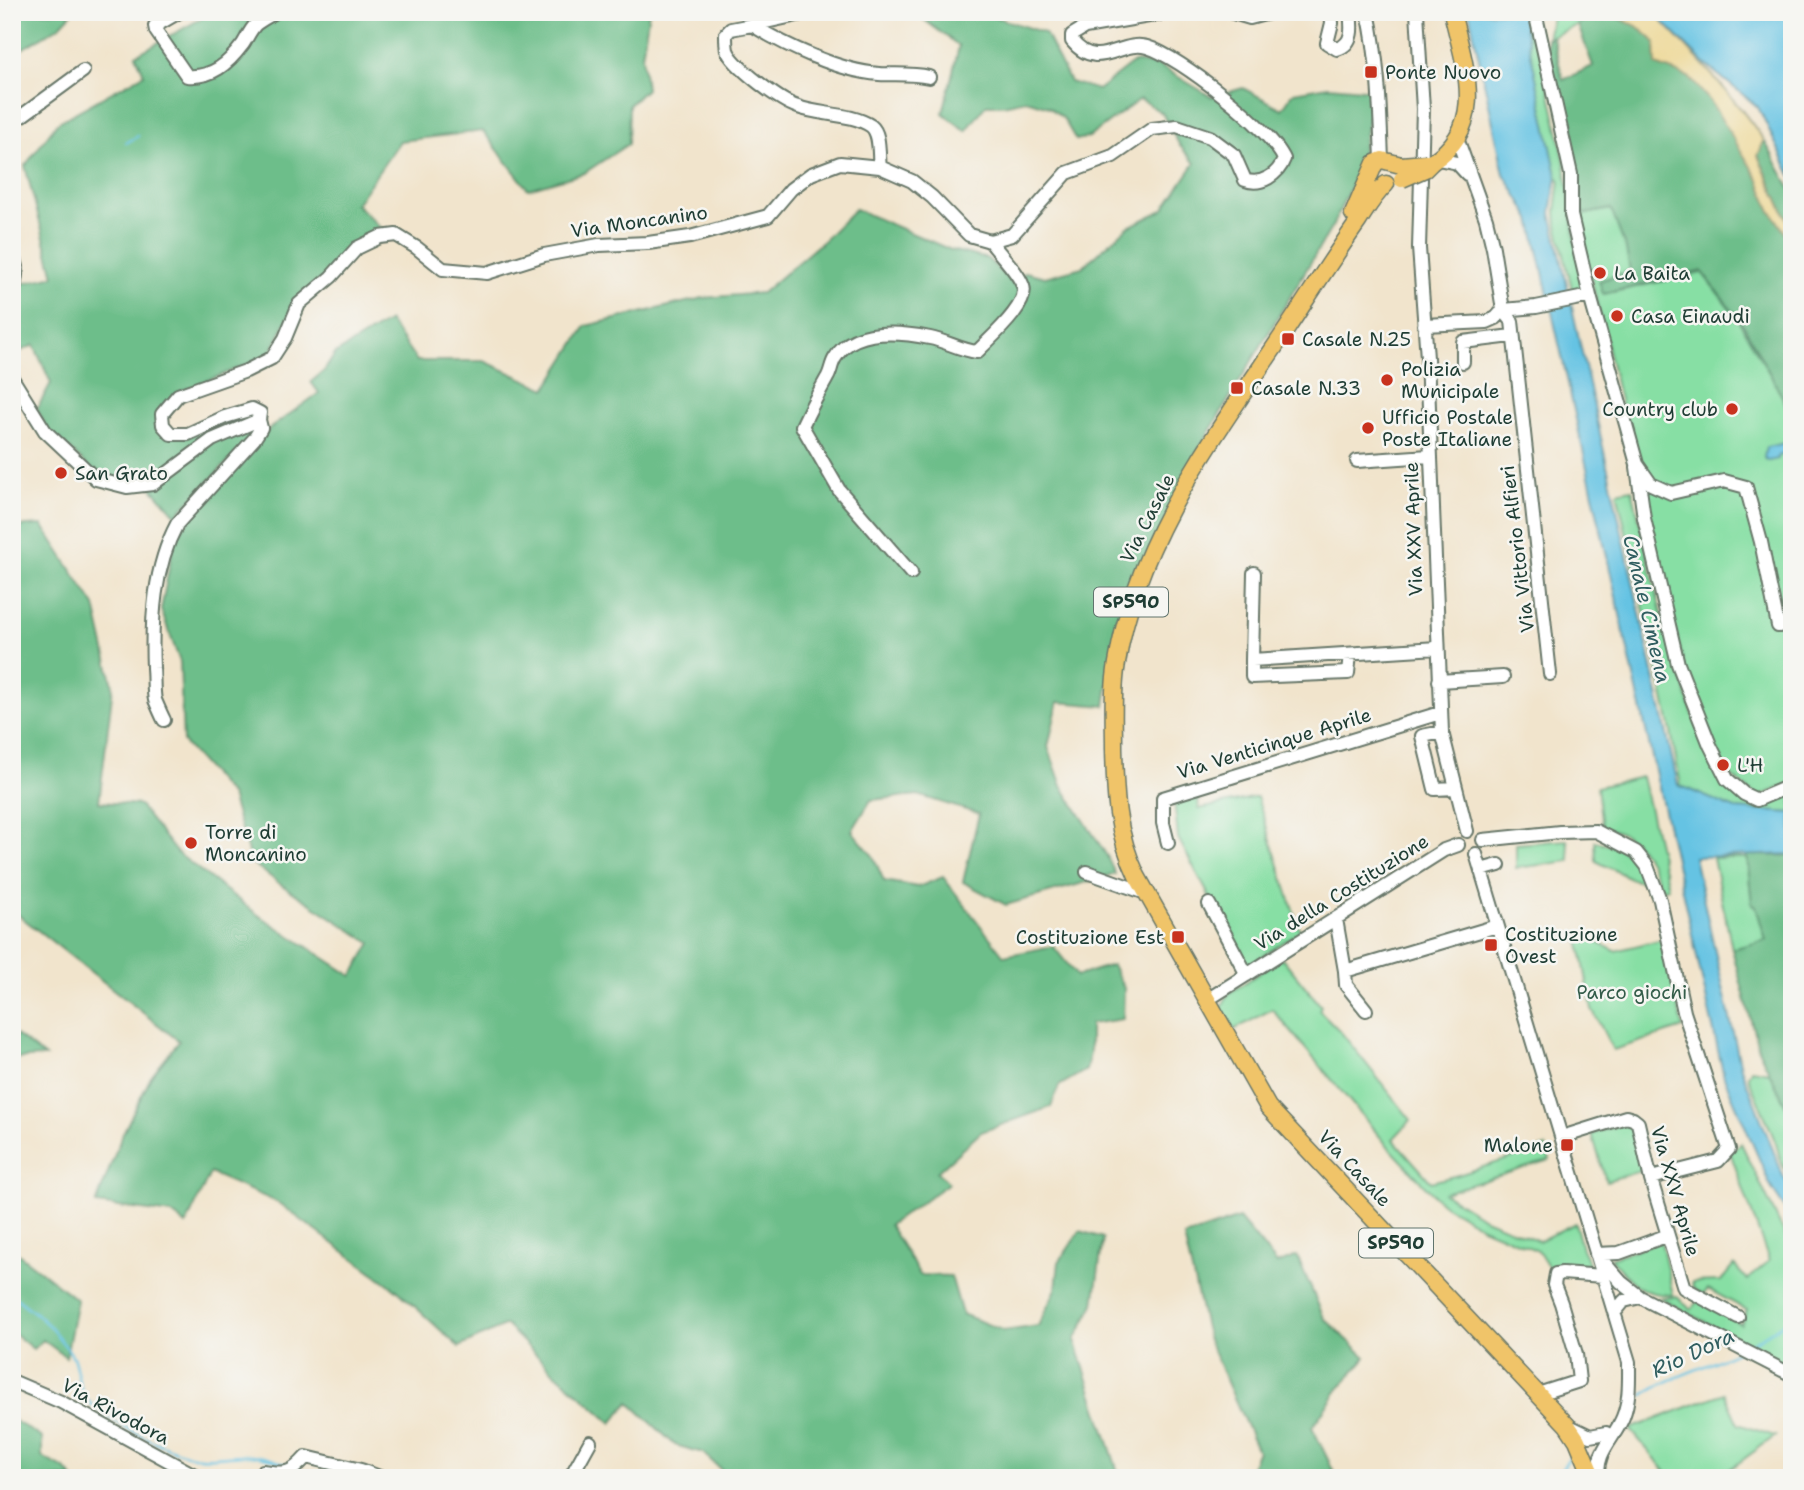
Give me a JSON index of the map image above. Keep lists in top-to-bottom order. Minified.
{"streets":{"main road":["Via Casale","SP590"],"street":["Via Moncanino","Via XXV Aprile","Via Vittorio Alfieri","Via Venticinque Aprile","Via della Costituzione","Via Rivodora"]},"crossings":[["Via Casale","SP590"],["Via Casale","Via della Costituzione"],["Via XXV Aprile","Via Venticinque Aprile"],["Via XXV Aprile","Via della Costituzione"]],"water":["Canale Cimena","Rio Dora"],"parks":["Parco giochi"],"places":{"transit":["Ponte Nuovo","Casale N.25","Casale N.33","Costituzione Est","Costituzione Ovest","Malone"],"other":["La Baita","Casa Einaudi","Polizia Municipale","Country club","Ufficio Postale Poste Italiane","San Grato","L'H","Torre di Moncanino"]}}
